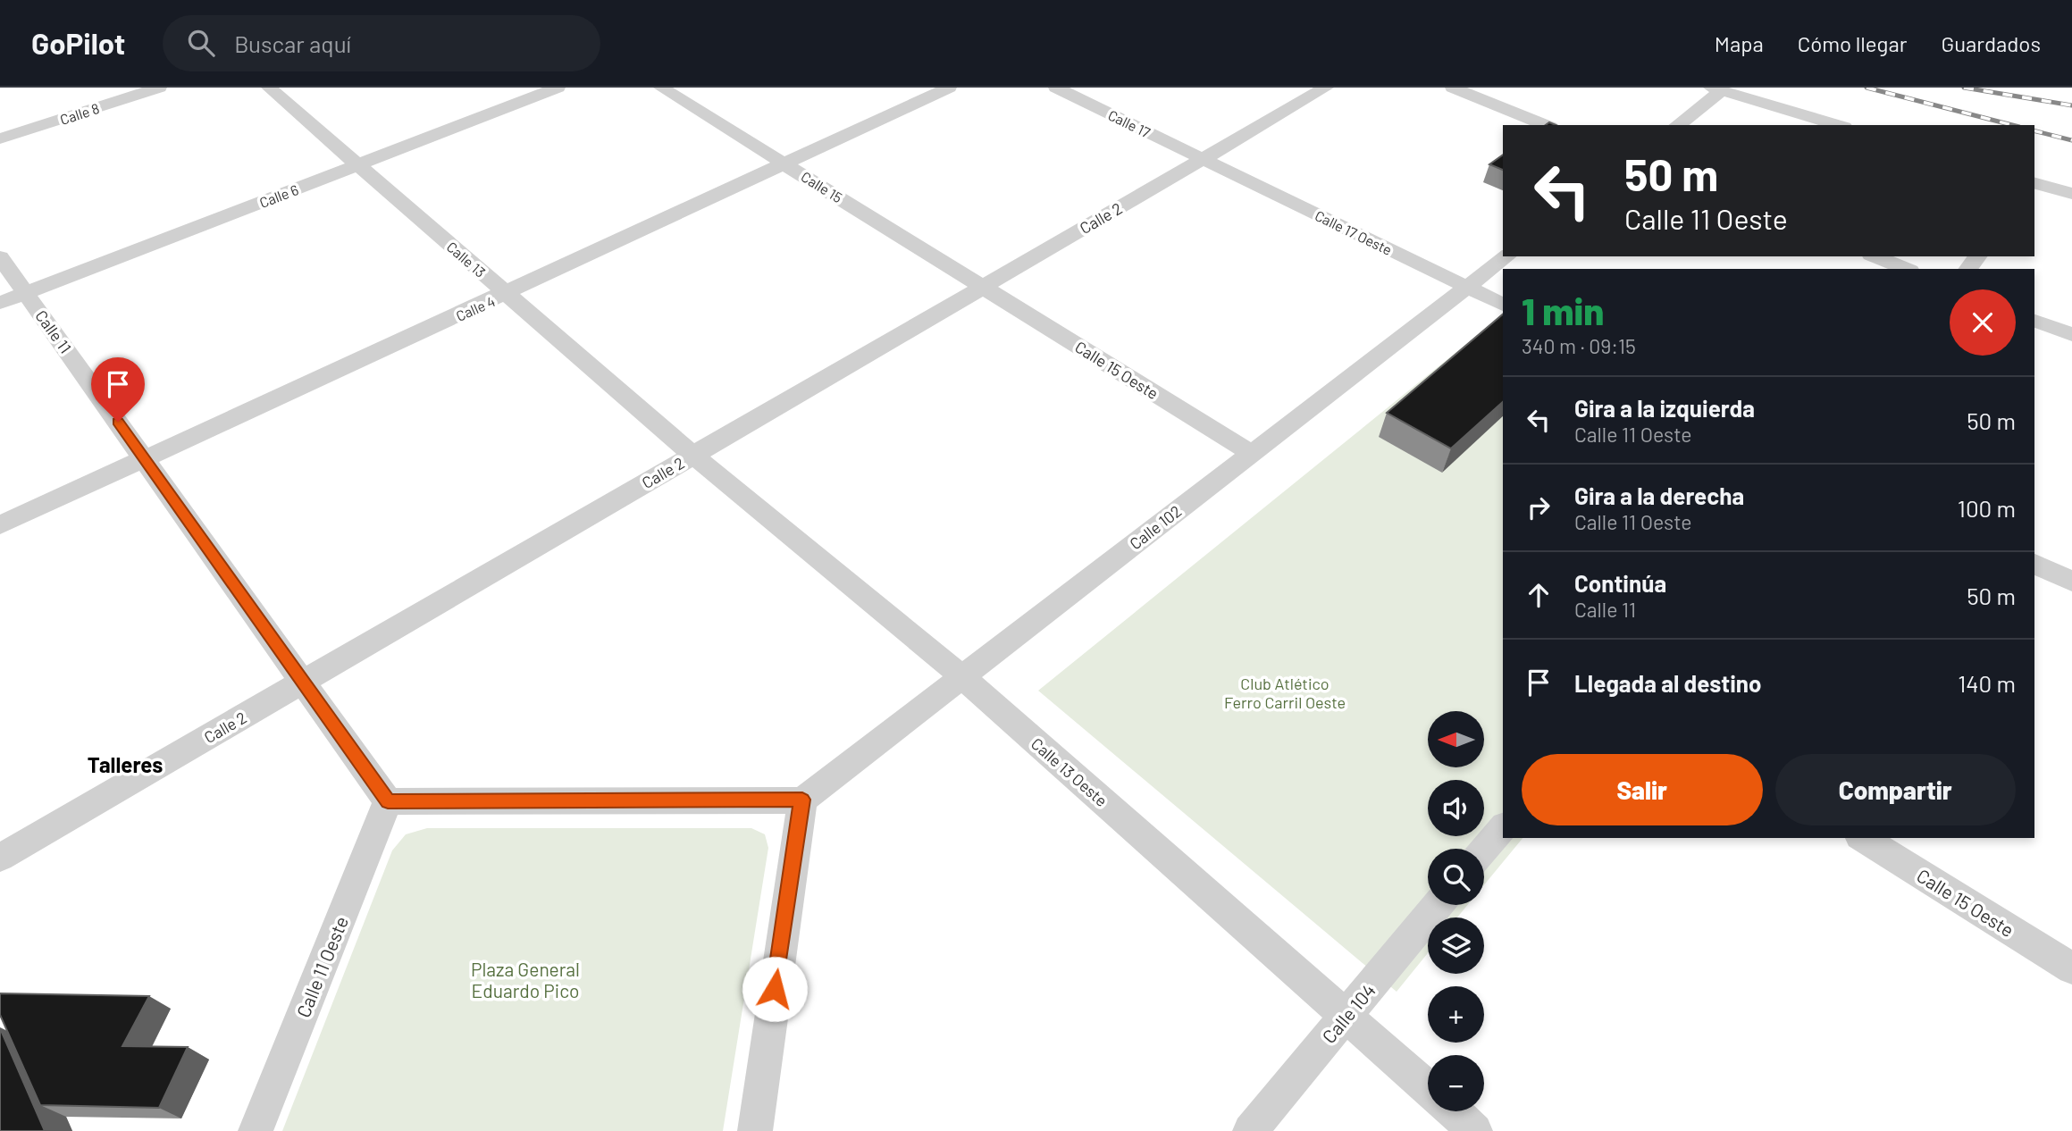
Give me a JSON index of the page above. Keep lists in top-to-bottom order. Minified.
{"streets":{"street":["Calle 8","Calle 17","Calle 15","Calle 6","Calle 2","Calle 17 Oeste","Calle 13","Calle 4","Calle 11","Calle 15 Oeste","Calle 102","Calle 13 Oeste","Calle 11 Oeste","Calle 104"]},"crossings":[["Calle 17","Calle 2"],["Calle 17","Calle 17 Oeste"],["Calle 15","Calle 2"],["Calle 15","Calle 4"],["Calle 15","Calle 15 Oeste"],["Calle 6","Calle 13"],["Calle 6","Calle 11"],["Calle 2","Calle 17 Oeste"],["Calle 2","Calle 13"],["Calle 2","Calle 11"],["Calle 2","Calle 15 Oeste"],["Calle 2","Calle 13 Oeste"],["Calle 17 Oeste","Calle 102"],["Calle 13","Calle 4"],["Calle 13","Calle 13 Oeste"],["Calle 4","Calle 11"],["Calle 15 Oeste","Calle 102"],["Calle 102","Calle 13 Oeste"],["Calle 13 Oeste","Calle 104"]],"districts":["Talleres"],"parks":["Club Atlético Ferro Carril Oeste","Plaza General Eduardo Pico"],"north":"left","page":{"header":"GoPilot","search":"Buscar aquí","nav":["Mapa","Cómo llegar","Guardados"],"turn":["50 m","Calle 11 Oeste"],"heading":["1 min","340 m · 09:15"],"list":[{"name":"Gira a la izquierda","note":"Calle 11 Oeste","value":"50 m"},{"name":"Gira a la derecha","note":"Calle 11 Oeste","value":"100 m"},{"name":"Continúa","note":"Calle 11","value":"50 m"},{"name":"Llegada al destino","value":"140 m"}],"map_buttons":["+","−"],"buttons":["Salir","Compartir"]}}
